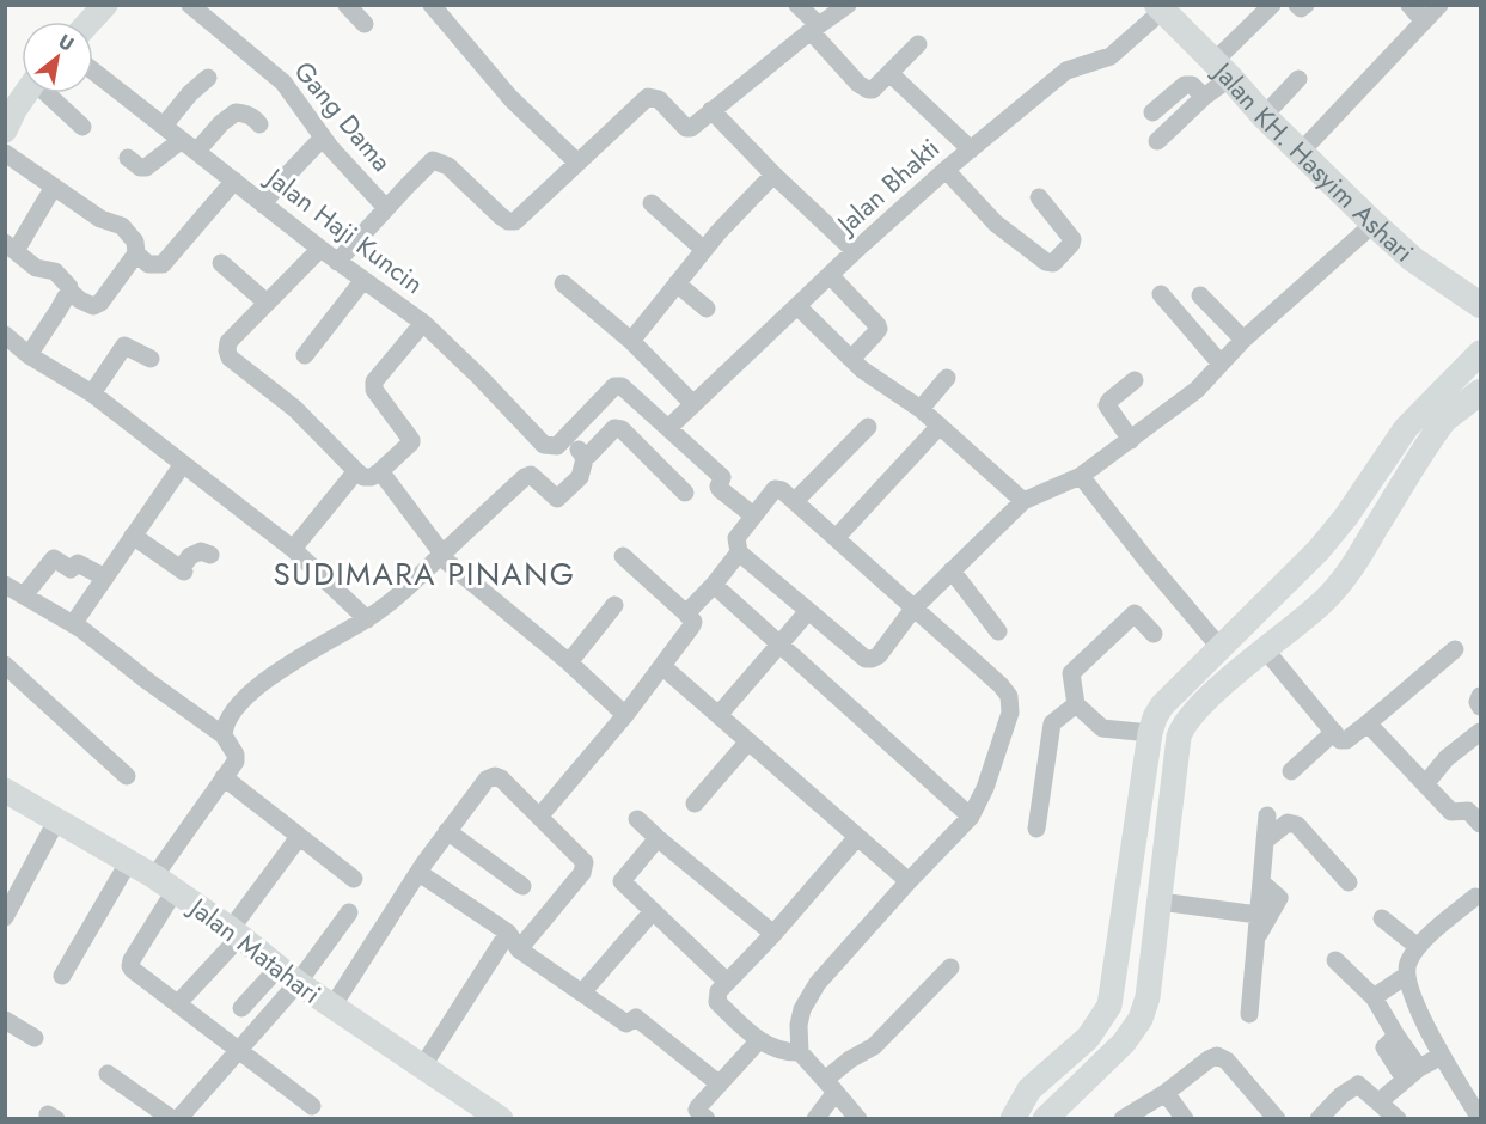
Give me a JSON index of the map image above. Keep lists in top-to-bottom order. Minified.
{"streets":{"main road":["Jalan KH. Hasyim Ashari","Jalan Matahari"],"street":["Gang Dama","Jalan Bhakti","Jalan Haji Kuncin"]},"crossings":[["Jalan KH. Hasyim Ashari","Jalan Bhakti"]],"districts":["SUDIMARA PINANG"],"north":"top right"}
